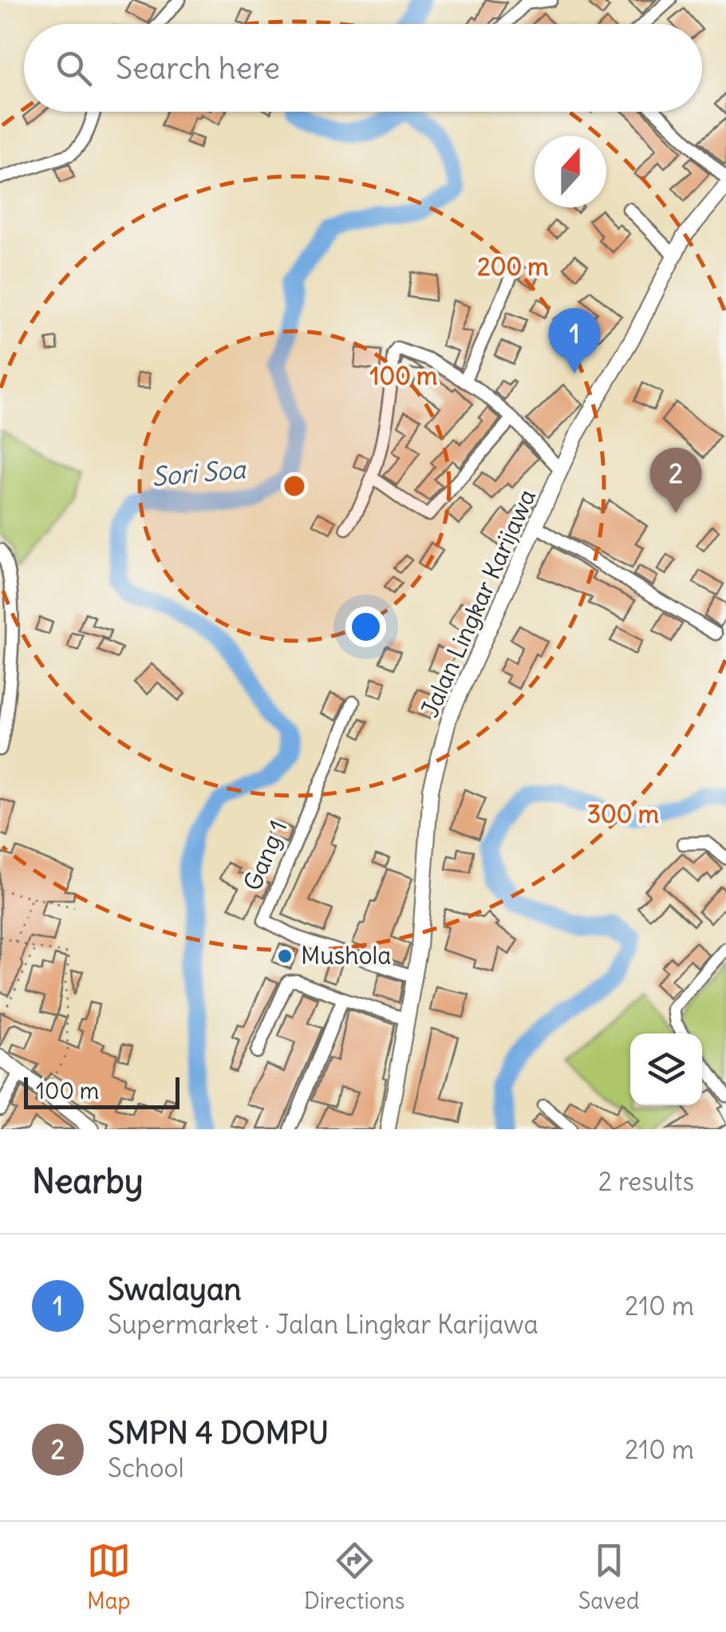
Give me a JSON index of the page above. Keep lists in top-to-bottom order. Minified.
{"streets":{"main road":["Jalan Lingkar Karijawa"],"street":["Gang 1"]},"crossings":[["Jalan Lingkar Karijawa","Gang 1"]],"water":["Sori Soa"],"places":["Mushola"],"scale_bar":"100 m","north":"top","page":{"search":"Search here","pins":["1","2"],"scale":"100 m","heading":["Nearby","2 results"],"list":[{"mark":"1","name":"Swalayan","note":"Supermarket · Jalan Lingkar Karijawa","value":"210 m"},{"mark":"2","name":"SMPN 4 DOMPU","note":"School","value":"210 m"}],"nav":["Map","Directions","Saved"]},"rings":["200 m","100 m","300 m"]}
